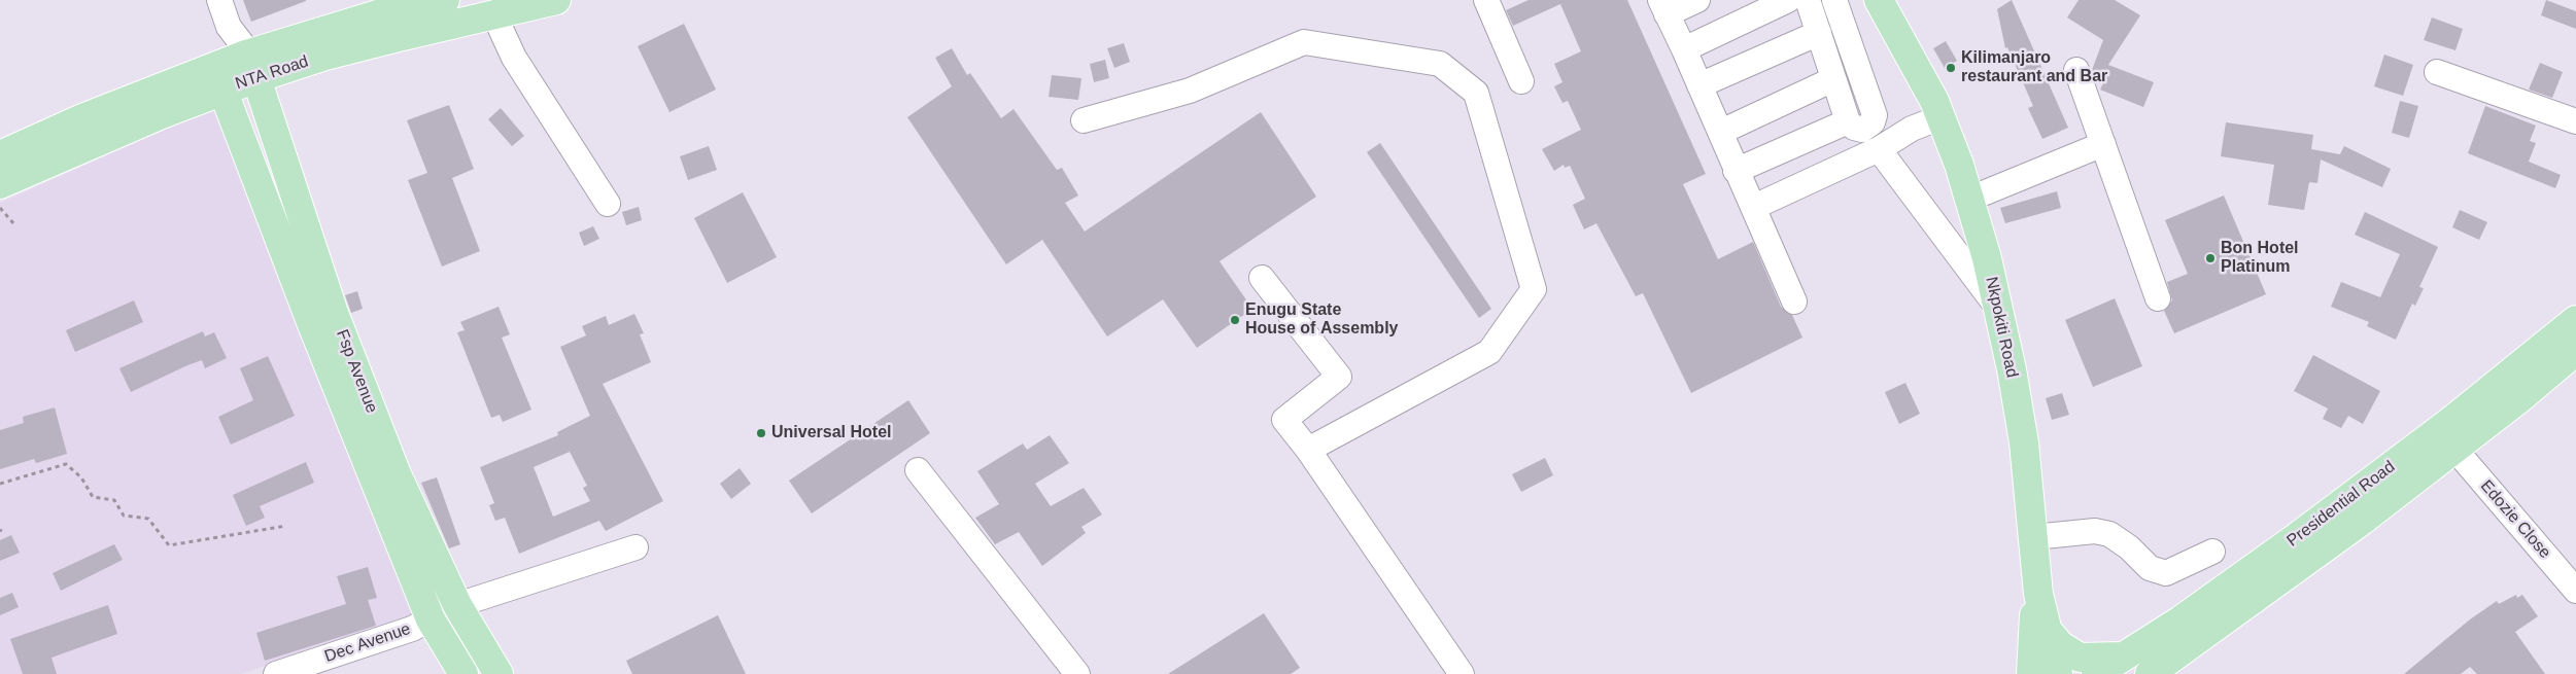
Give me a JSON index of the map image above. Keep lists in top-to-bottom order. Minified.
{"streets":{"main road":["NTA Road","Nkpokiti Road","Fsp Avenue","Presidential Road"],"street":["Edozie Close","Dec Avenue"]},"crossings":[["NTA Road","Fsp Avenue"],["Fsp Avenue","Dec Avenue"],["Presidential Road","Edozie Close"]],"places":["Kilimanjaro restaurant and Bar","Bon Hotel Platinum","Enugu State House of Assembly","Universal Hotel"]}
